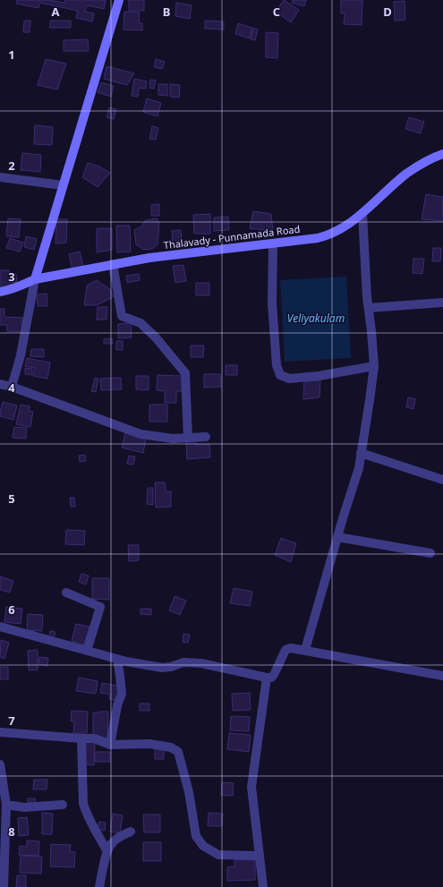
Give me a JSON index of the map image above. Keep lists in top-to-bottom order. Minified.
{"streets":{"main road":["Thalavady - Punnamada Road"]},"water":["Veliyakulam"],"grid":{"columns":["A","B","C","D"],"rows":["1","2","3","4","5","6","7","8"]}}
